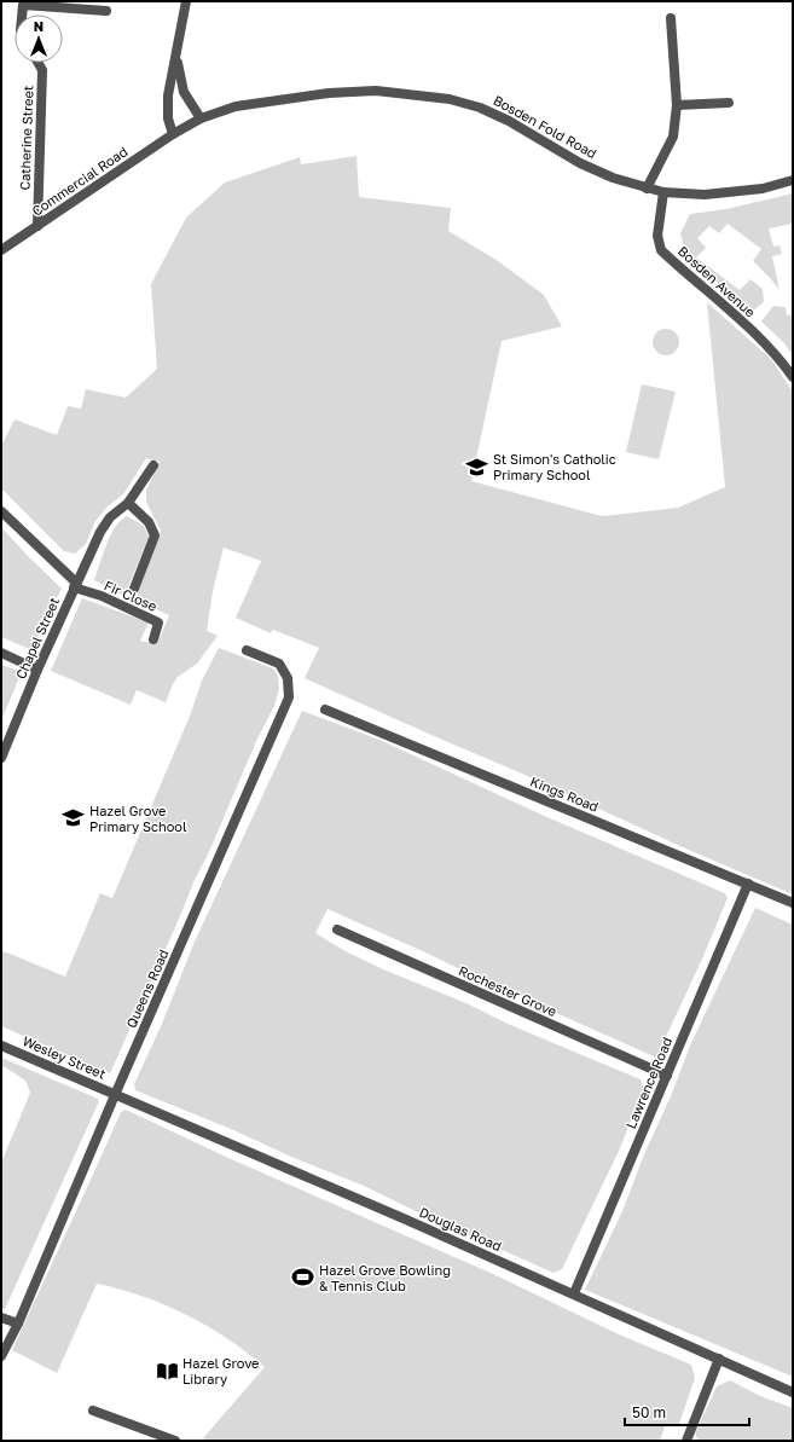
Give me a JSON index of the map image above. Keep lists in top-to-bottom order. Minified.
{"streets":{"street":["Bosden Fold Road","Catherine Street","Commercial Road","Bosden Avenue","Fir Close","Chapel Street","Kings Road","Queens Road","Rochester Grove","Wesley Street","Lawrence Road","Douglas Road"]},"crossings":[["Bosden Fold Road","Commercial Road"],["Bosden Fold Road","Bosden Avenue"],["Catherine Street","Commercial Road"],["Fir Close","Chapel Street"],["Kings Road","Lawrence Road"],["Queens Road","Wesley Street"],["Queens Road","Douglas Road"],["Rochester Grove","Lawrence Road"],["Wesley Street","Douglas Road"],["Lawrence Road","Douglas Road"]],"places":{"school or university":["St Simon's Catholic Primary School","Hazel Grove Primary School"],"sports":["Hazel Grove Bowling & Tennis Club"],"library":["Hazel Grove Library"]},"scale_bar":"50 m","north":"top"}
